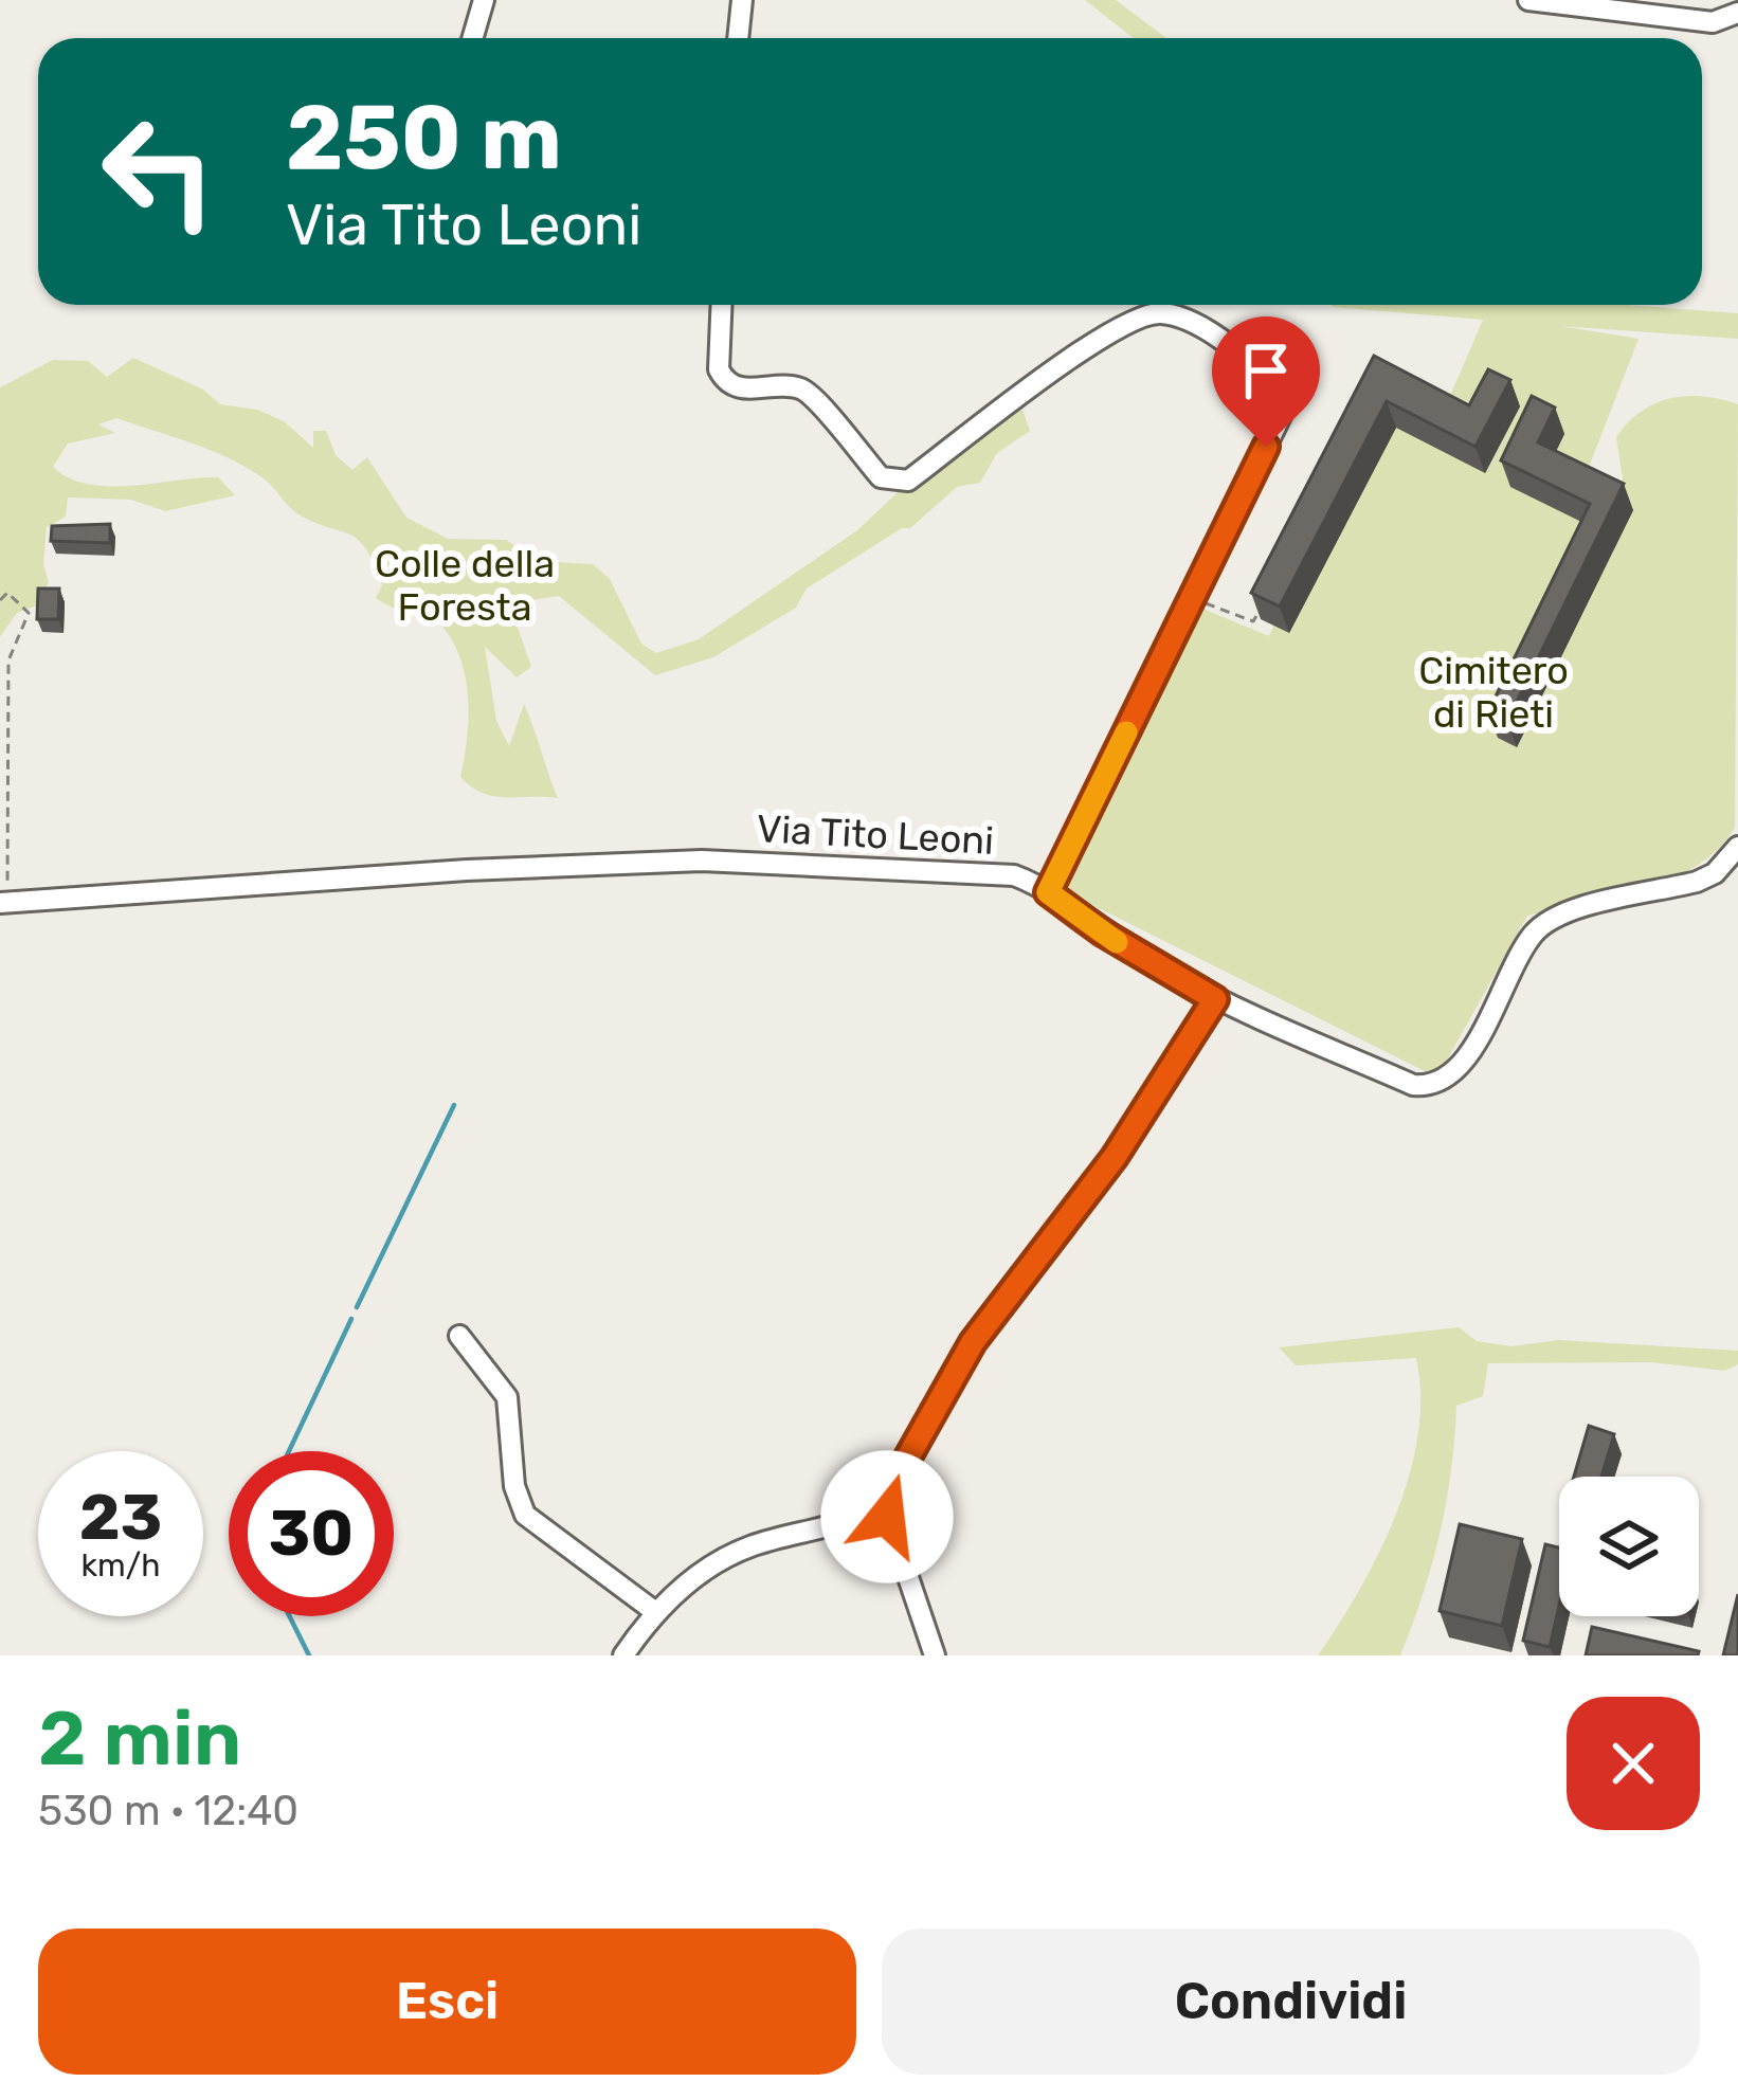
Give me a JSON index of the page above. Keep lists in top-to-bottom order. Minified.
{"streets":{"street":["Via Tito Leoni"]},"parks":["Colle della Foresta","Cimitero di Rieti"],"page":{"turn":["250 m","Via Tito Leoni"],"speed":"23 km/h","limit":"30","heading":["2 min","530 m · 12:40"],"buttons":["Esci","Condividi"]}}
